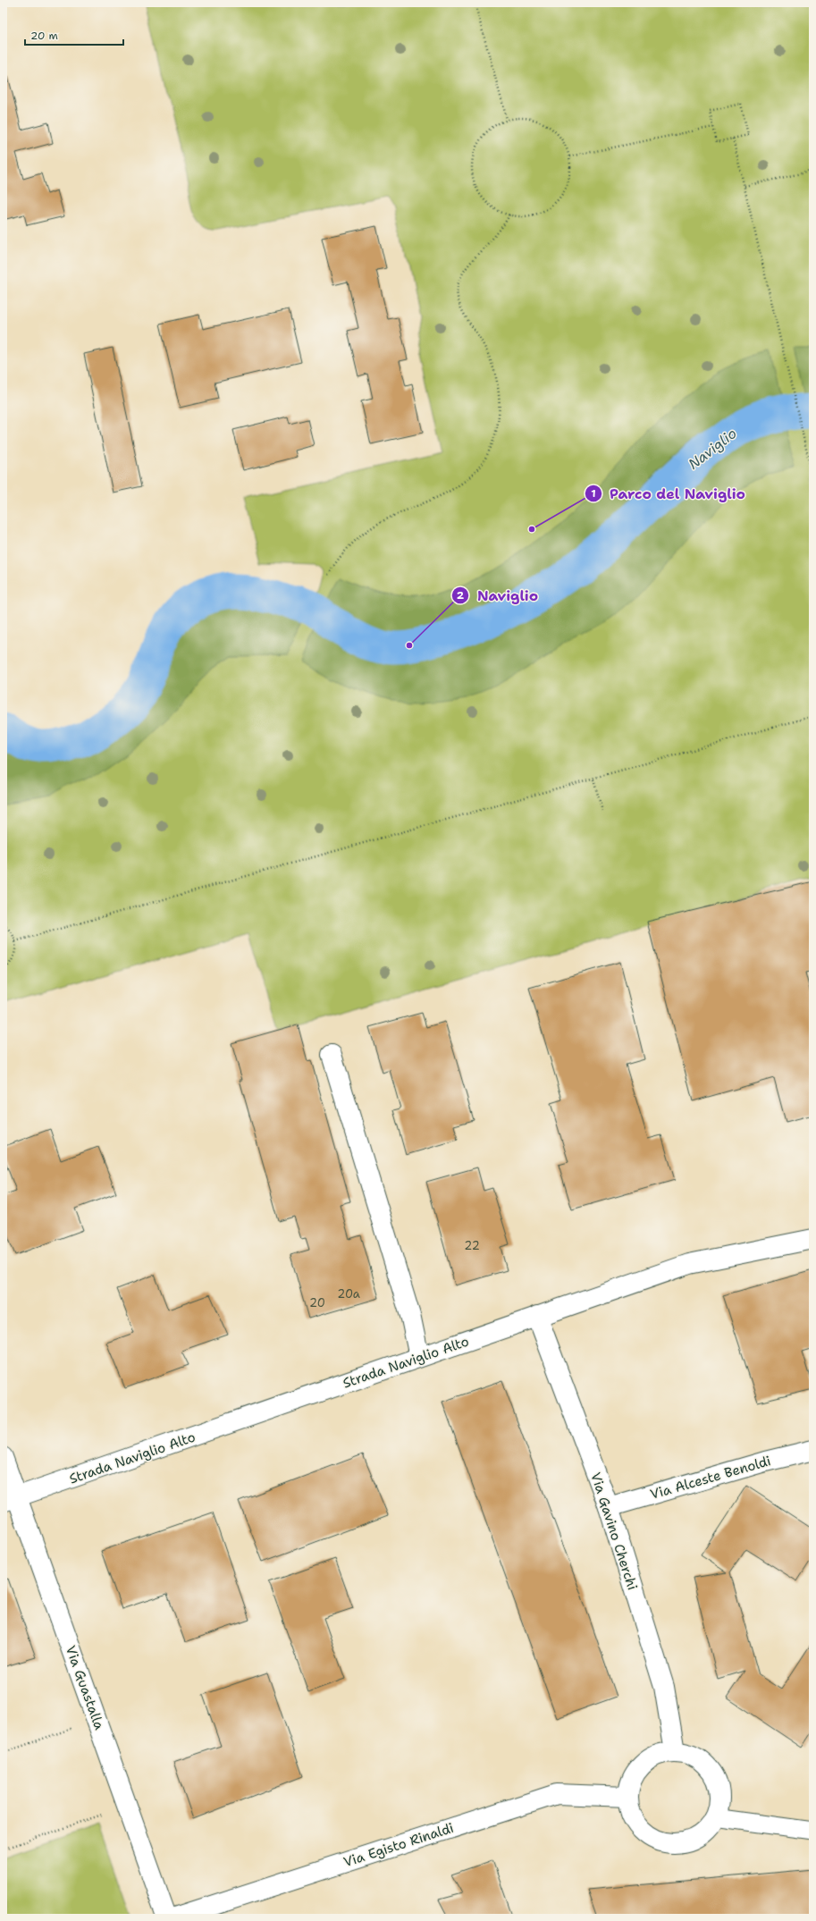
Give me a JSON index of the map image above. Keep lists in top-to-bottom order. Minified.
{"streets":{"street":["Strada Naviglio Alto","Via Alceste Benoldi","Via Gavino Cherchi","Via Guastalla","Via Egisto Rinaldi"]},"crossings":[["Strada Naviglio Alto","Via Gavino Cherchi"],["Strada Naviglio Alto","Via Guastalla"],["Via Alceste Benoldi","Via Gavino Cherchi"],["Via Gavino Cherchi","Via Egisto Rinaldi"]],"water":["Naviglio"],"places":["Parco del Naviglio","Naviglio"],"house_numbers":["22","20a","20"],"scale_bar":"20 m"}
